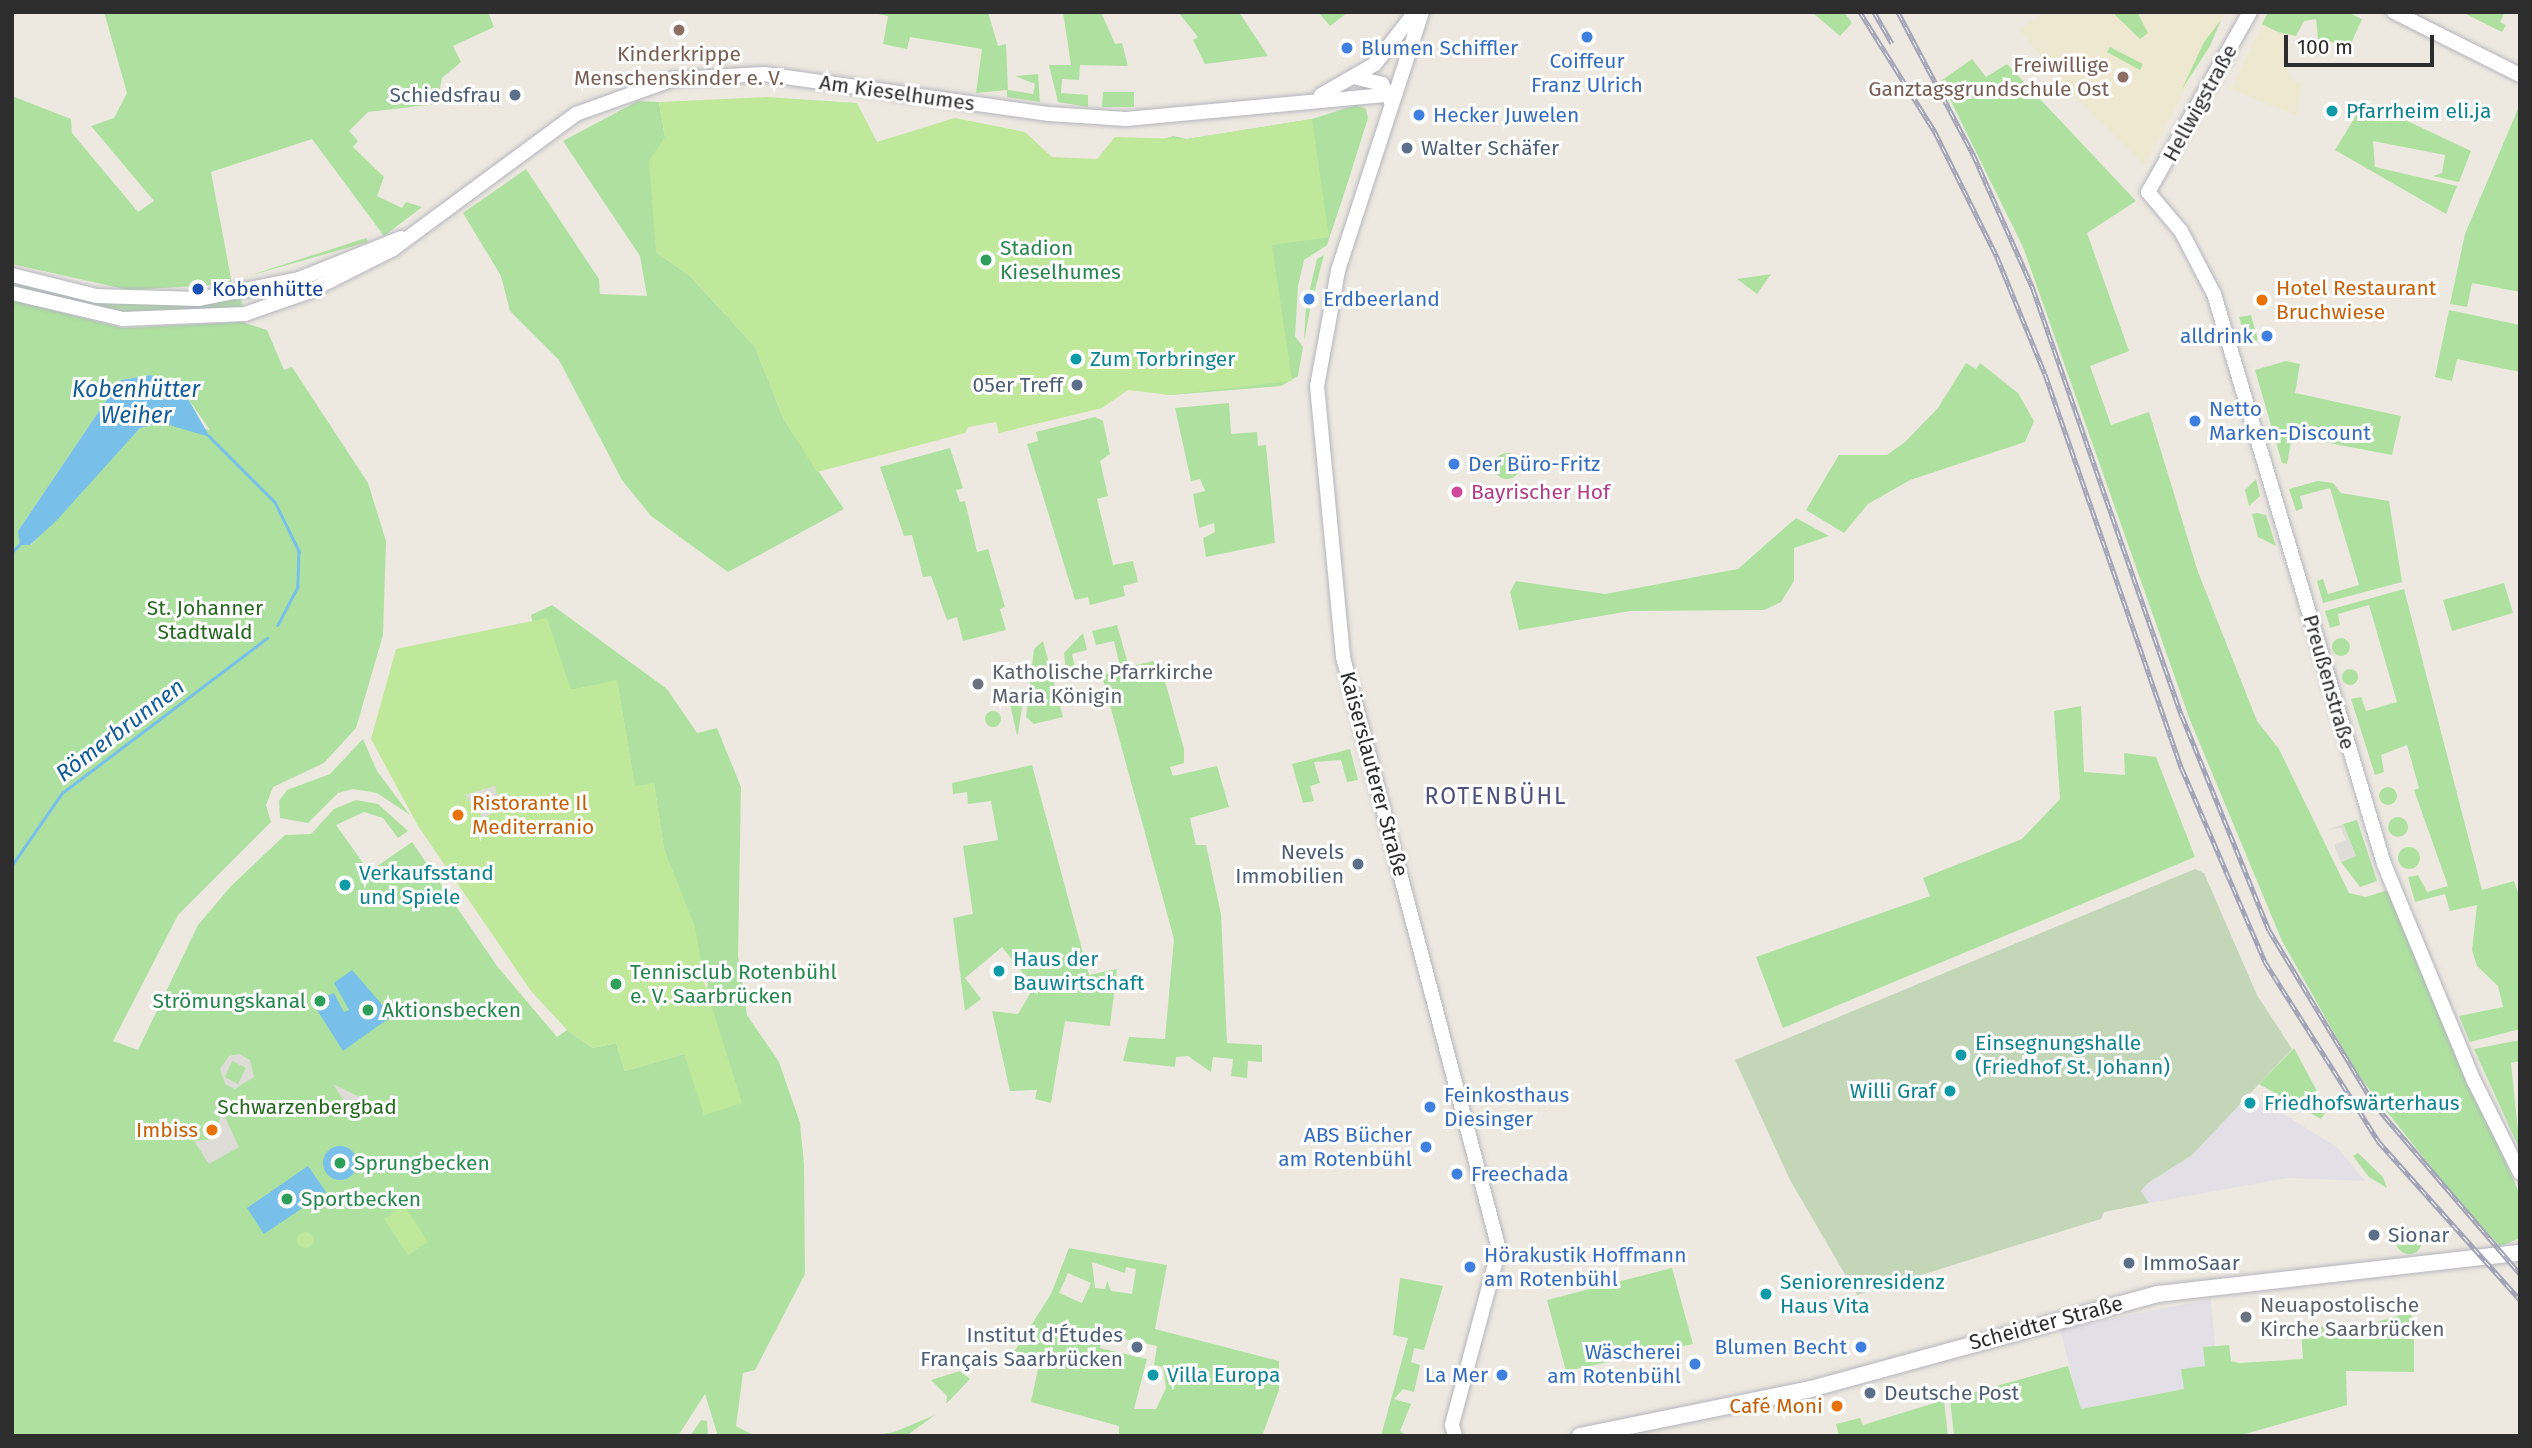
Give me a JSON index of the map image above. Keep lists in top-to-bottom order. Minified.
{"streets":{"main road":["Scheidter Straße"],"street":["Am Kieselhumes","Hellwigstraße","Preußenstraße","Kaiserslauterer Straße"]},"crossings":[["Am Kieselhumes","Kaiserslauterer Straße"],["Hellwigstraße","Preußenstraße"]],"districts":["ROTENBÜHL"],"water":["Kobenhütter Weiher","Römerbrunnen"],"parks":["St. Johanner Stadtwald","Schwarzenbergbad"],"places":["Kinderkrippe Menschenskinder e. V.","Coiffeur Franz Ulrich","Blumen Schiffler","Freiwillige Ganztagsgrundschule Ost","Schiedsfrau","Pfarrheim eli.ja","Hecker Juwelen","Walter Schäfer","Stadion Kieselhumes","Kobenhütte","Erdbeerland","Hotel Restaurant Bruchwiese","alldrink","Zum Torbringer","05er Treff","Netto Marken-Discount","Der Büro-Fritz","Bayrischer Hof","Katholische Pfarrkirche Maria Königin","Ristorante Il Mediterranio","Nevels Immobilien","Verkaufsstand und Spiele","Haus der Bauwirtschaft","Tennisclub Rotenbühl e. V. Saarbrücken","Strömungskanal","Aktionsbecken","Einsegnungshalle (Friedhof St. Johann)","Willi Graf","Friedhofswärterhaus","Feinkosthaus Diesinger","Imbiss","ABS Bücher am Rotenbühl","Sprungbecken","Freechada","Sportbecken","Sionar","ImmoSaar","Hörakustik Hoffmann am Rotenbühl","Seniorenresidenz Haus Vita","Neuapostolische Kirche Saarbrücken","Institut d'Études Français Saarbrücken","Blumen Becht","Wäscherei am Rotenbühl","Villa Europa","La Mer","Deutsche Post","Café Moni"],"scale_bar":"100 m"}
